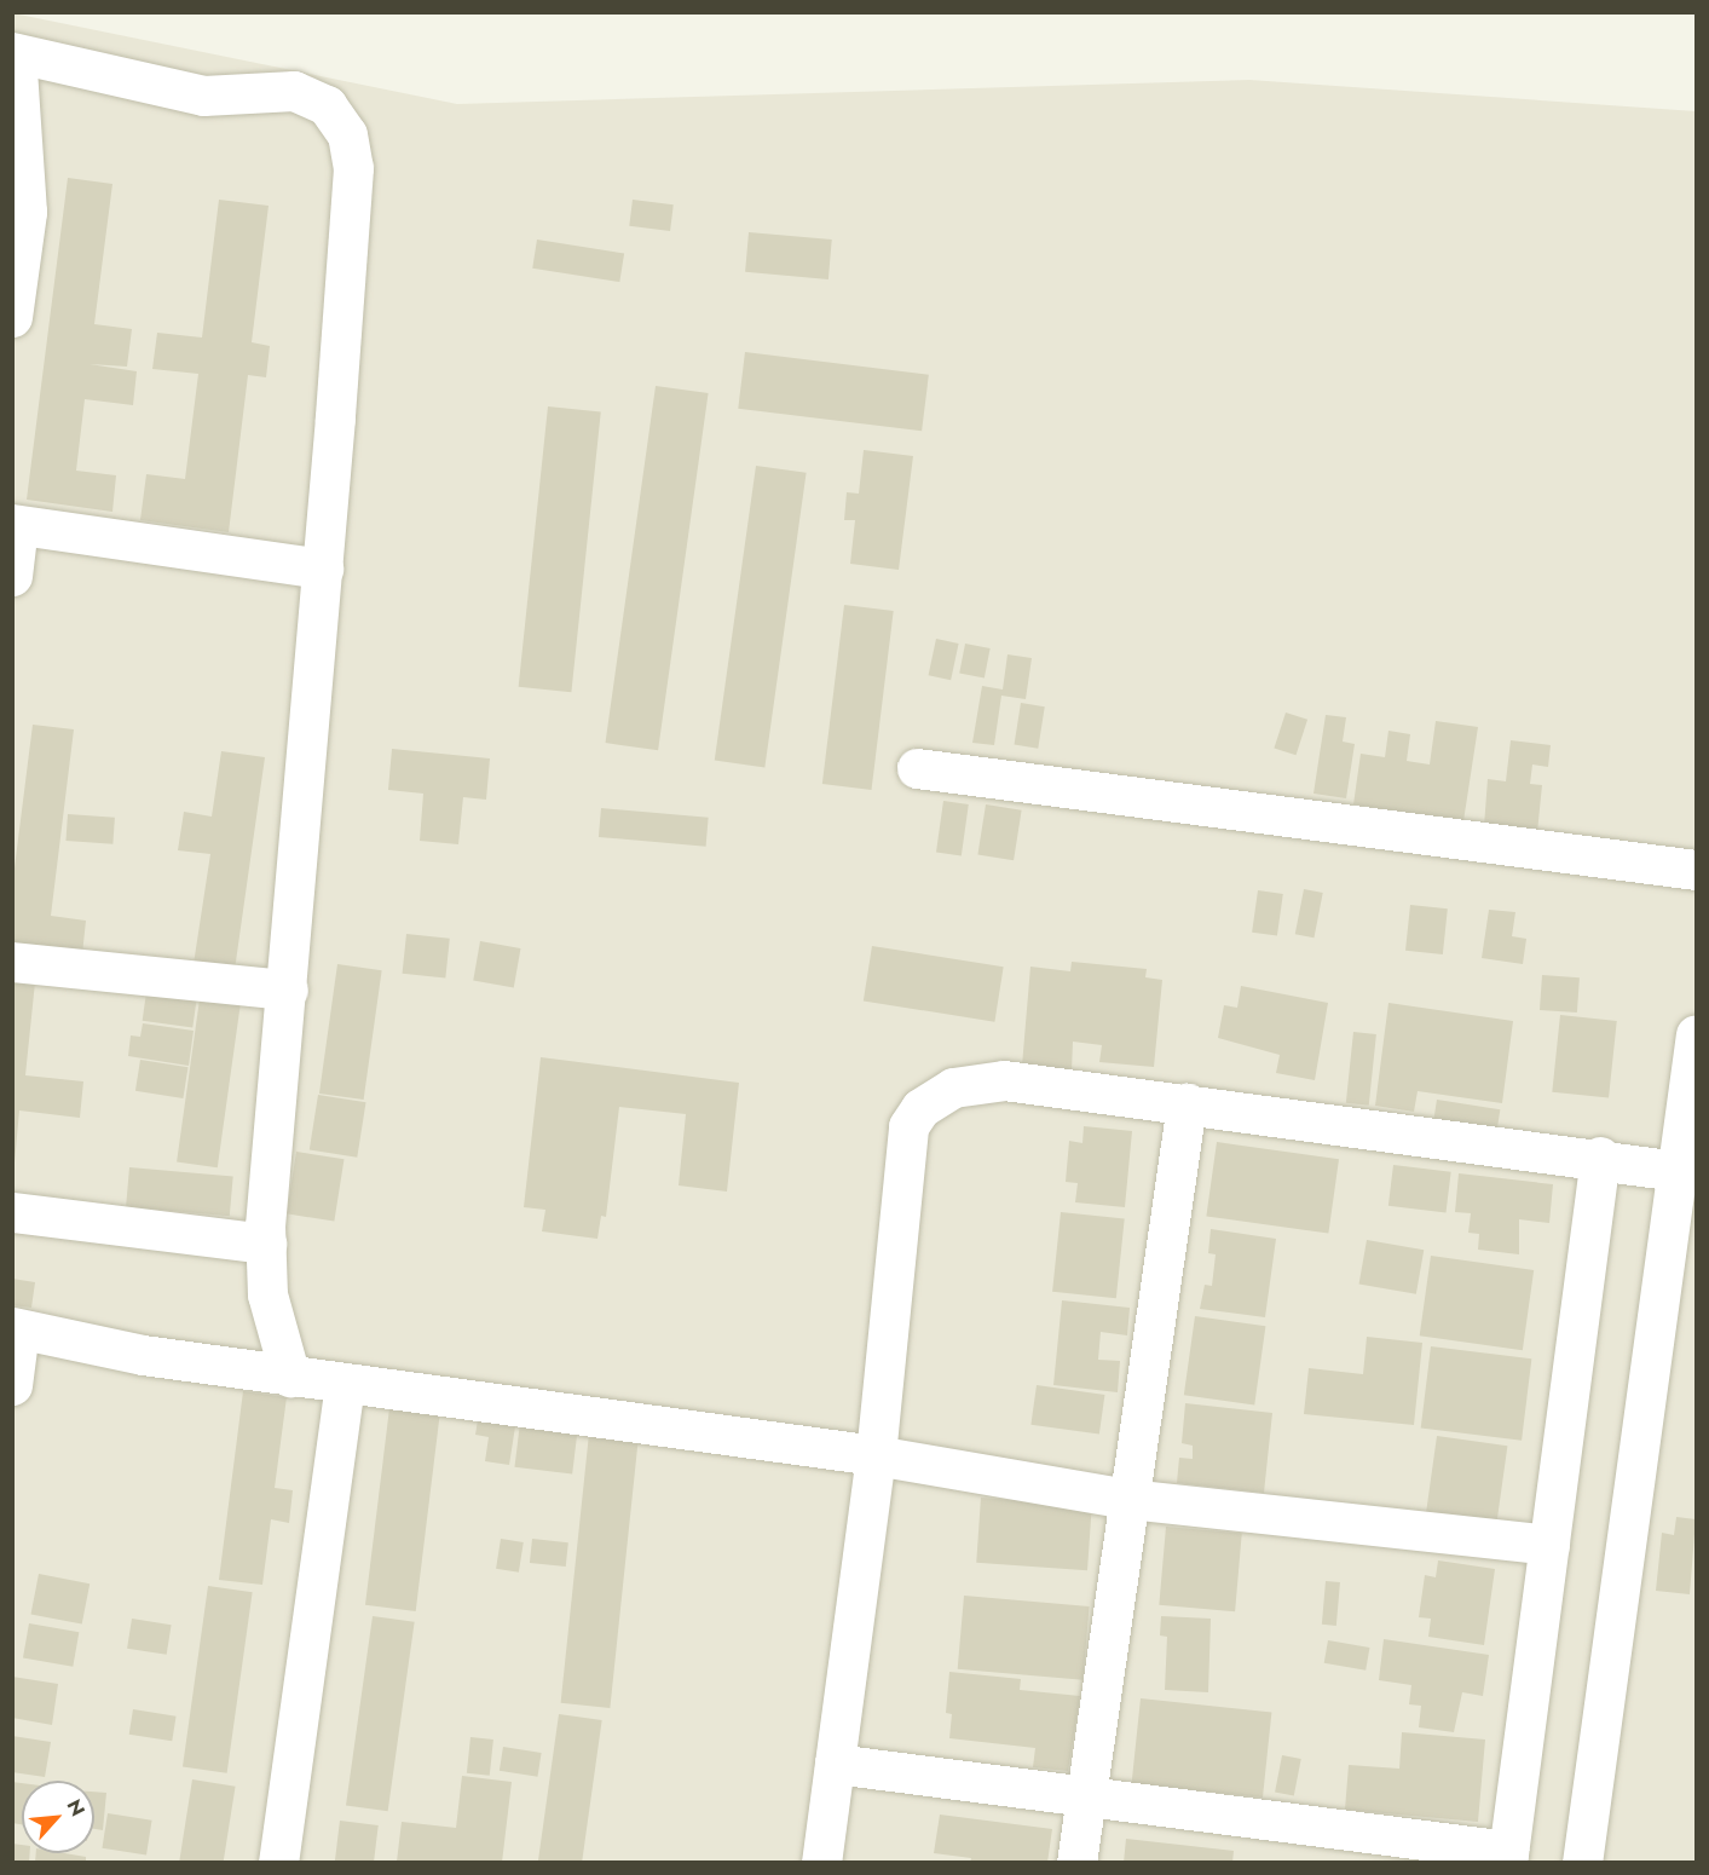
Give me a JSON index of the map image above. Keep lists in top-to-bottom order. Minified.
{"north":"top right"}
